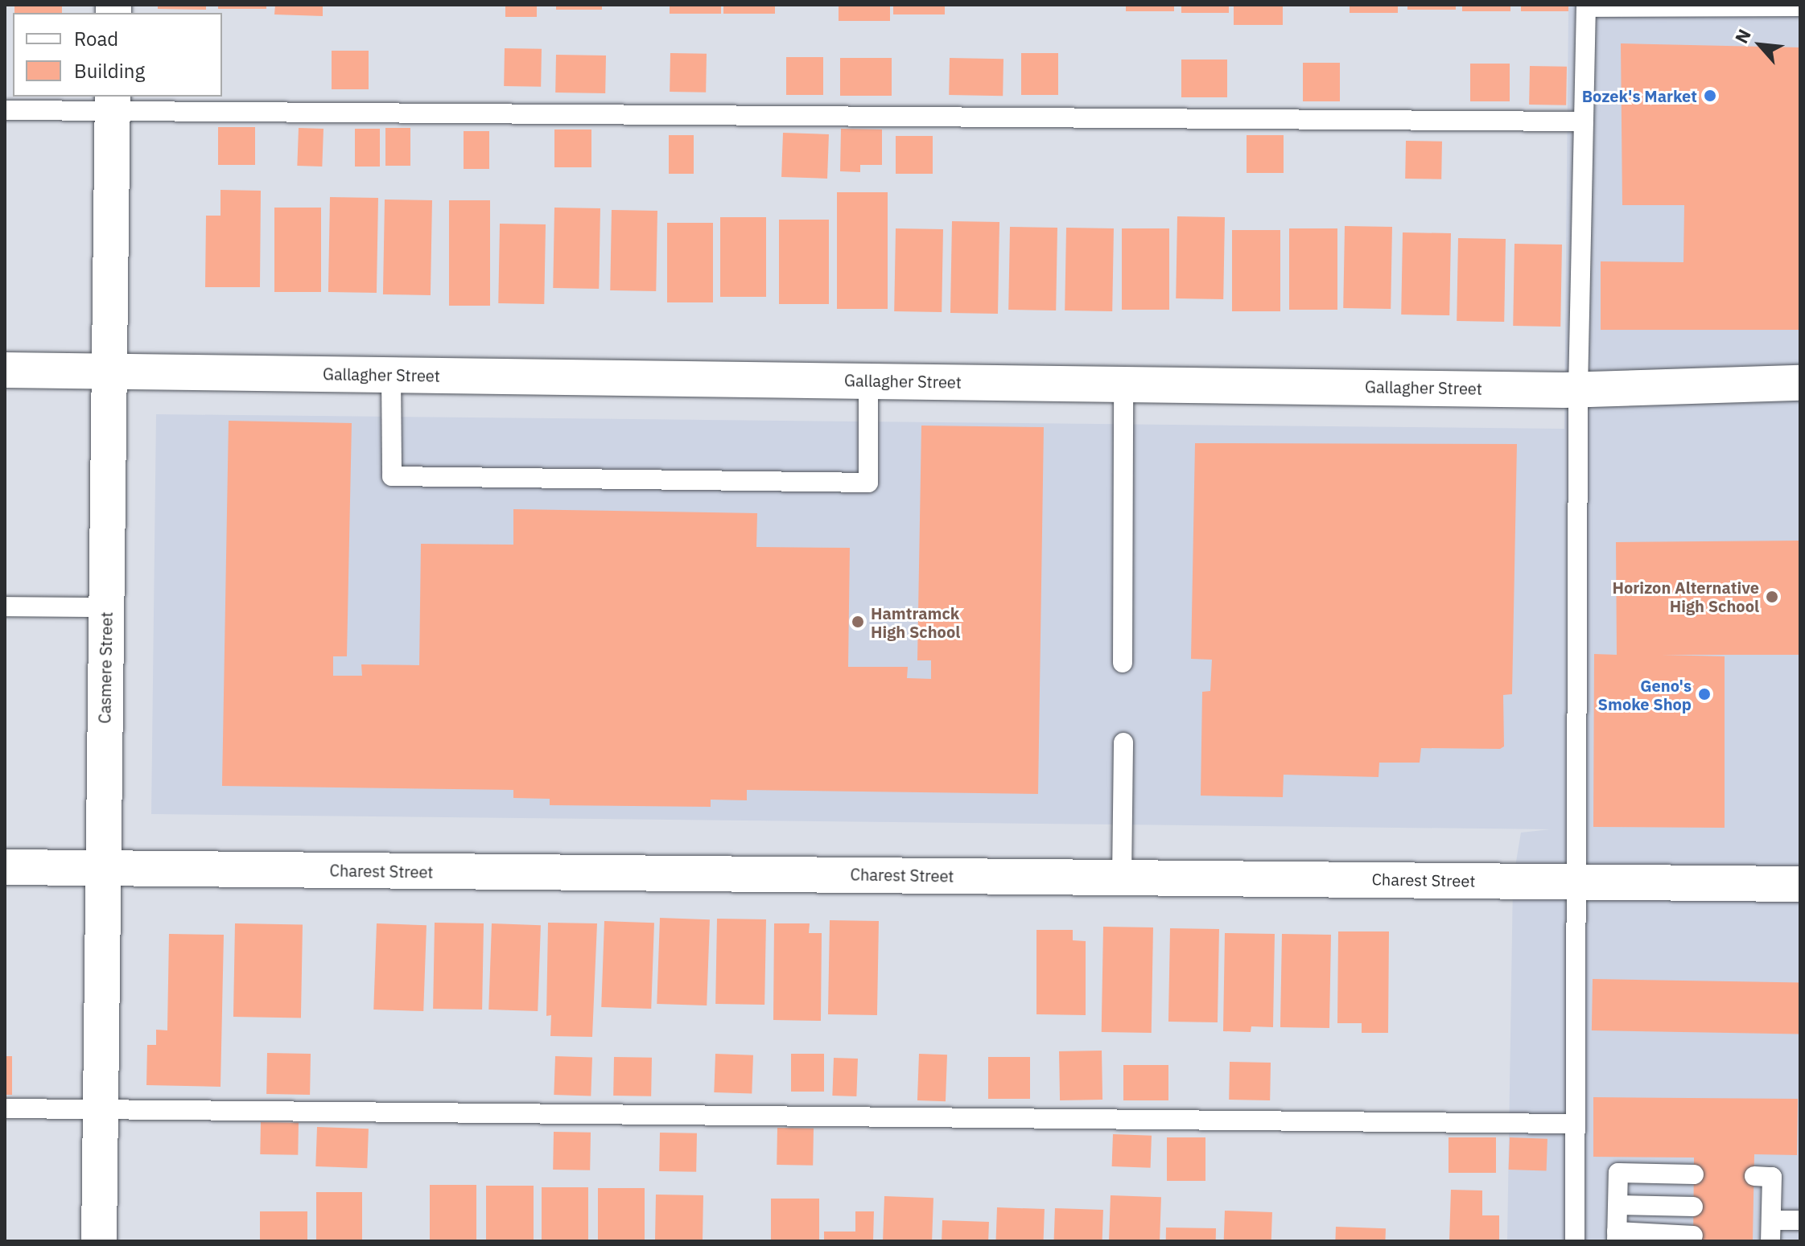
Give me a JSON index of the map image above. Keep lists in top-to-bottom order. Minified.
{"streets":{"street":["Gallagher Street","Casmere Street","Charest Street"]},"crossings":[["Gallagher Street","Casmere Street"],["Casmere Street","Charest Street"]],"places":["Bozek's Market","Horizon Alternative High School","Hamtramck High School","Geno's Smoke Shop"],"legend":["Road","Building"],"north":"top left"}
